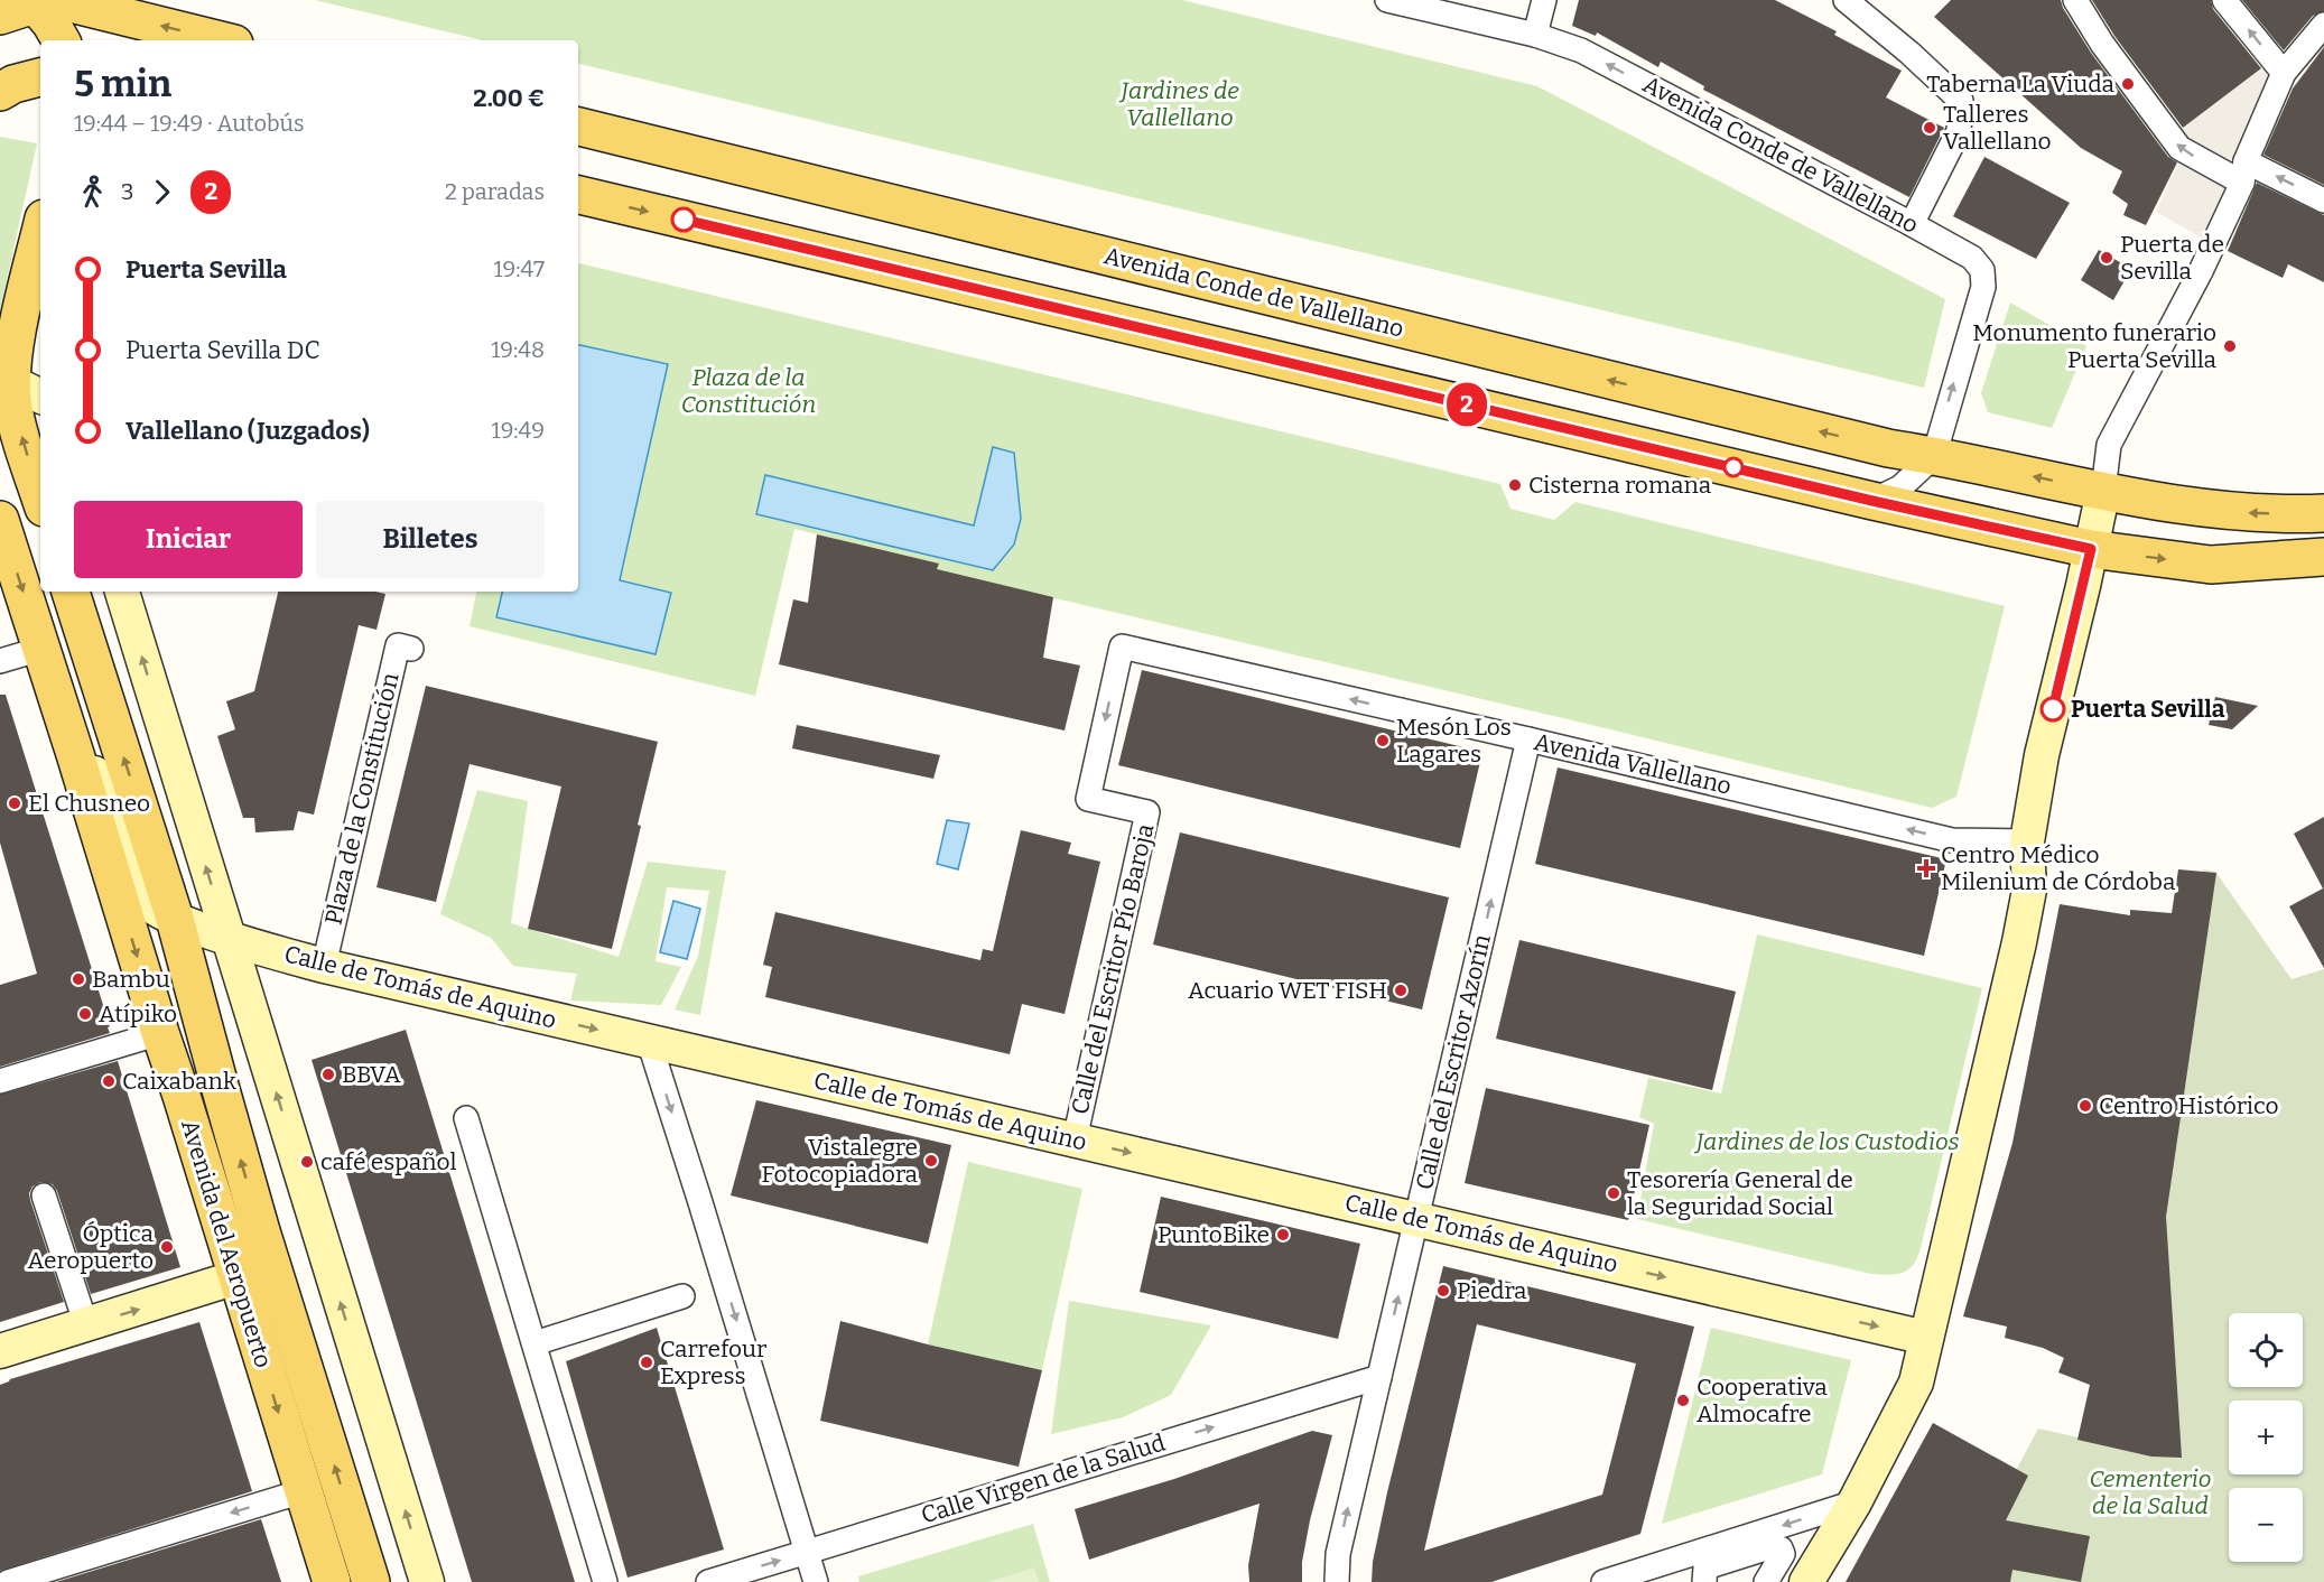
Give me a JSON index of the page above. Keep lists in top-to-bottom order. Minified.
{"streets":{"main road":["Avenida Conde de Vallellano","Avenida del Aeropuerto"],"street":["Avenida Vallellano","Plaza de la Constitución","Calle del Escritor Pío Baroja","Calle de Tomás de Aquino","Calle del Escritor Azorín","Calle Virgen de la Salud"]},"crossings":[["Avenida Vallellano","Calle del Escritor Pío Baroja"],["Avenida Vallellano","Calle del Escritor Azorín"],["Plaza de la Constitución","Calle de Tomás de Aquino"],["Calle del Escritor Pío Baroja","Calle de Tomás de Aquino"],["Calle de Tomás de Aquino","Calle del Escritor Azorín"],["Calle de Tomás de Aquino","Avenida del Aeropuerto"],["Calle del Escritor Azorín","Calle Virgen de la Salud"]],"one_way":["Avenida Conde de Vallellano","Avenida Vallellano","Calle del Escritor Pío Baroja","Calle de Tomás de Aquino","Calle del Escritor Azorín","Calle Virgen de la Salud"],"parks":["Jardines de Vallellano","Plaza de la Constitución","Jardines de los Custodios","Cementerio de la Salud"],"places":{"other":["Taberna La Viuda","Talleres Vallellano","Puerta de Sevilla","Monumento funerario Puerta Sevilla","Cisterna romana","Puerta Sevilla","Mesón Los Lagares","El Chusneo","Bambu","Acuario WET FISH","Atípiko","BBVA","Caixabank","Centro Histórico","Vistalegre Fotocopiadora","café español","Tesorería General de la Seguridad Social","PuntoBike","Óptica Aeropuerto","Piedra","Carrefour Express","Cooperativa Almocafre"],"health":["Centro Médico Milenium de Córdoba"]},"lines":["bus line 2"],"page":{"on_map":"2","heading":["5 min","19:44 – 19:49 · Autobús","2.00 €"],"legs":["3","2","2 paradas"],"list":[{"name":"Puerta Sevilla","value":"19:47"},{"name":"Puerta Sevilla DC","value":"19:48"},{"name":"Vallellano (Juzgados)","value":"19:49"}],"buttons":["Iniciar","Billetes"],"map_buttons":["+","−"]}}
